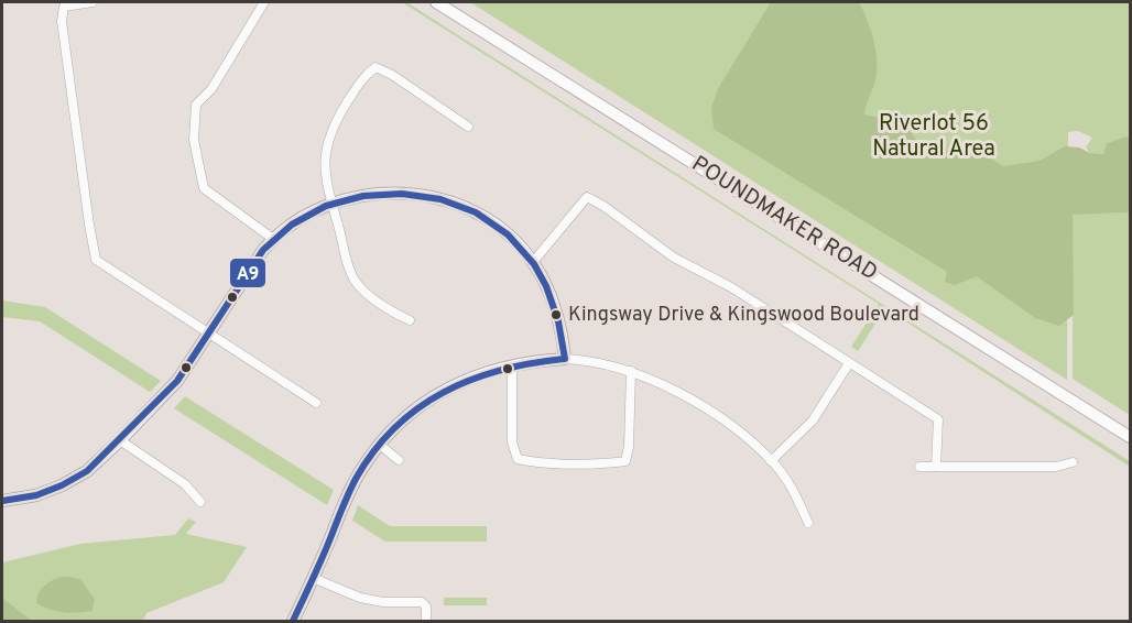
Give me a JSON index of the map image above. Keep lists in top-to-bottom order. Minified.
{"streets":{"street":["POUNDMAKER ROAD"]},"parks":["Riverlot 56 Natural Area"],"places":["Kingsway Drive & Kingswood Boulevard"],"lines":["transit line A9"]}
